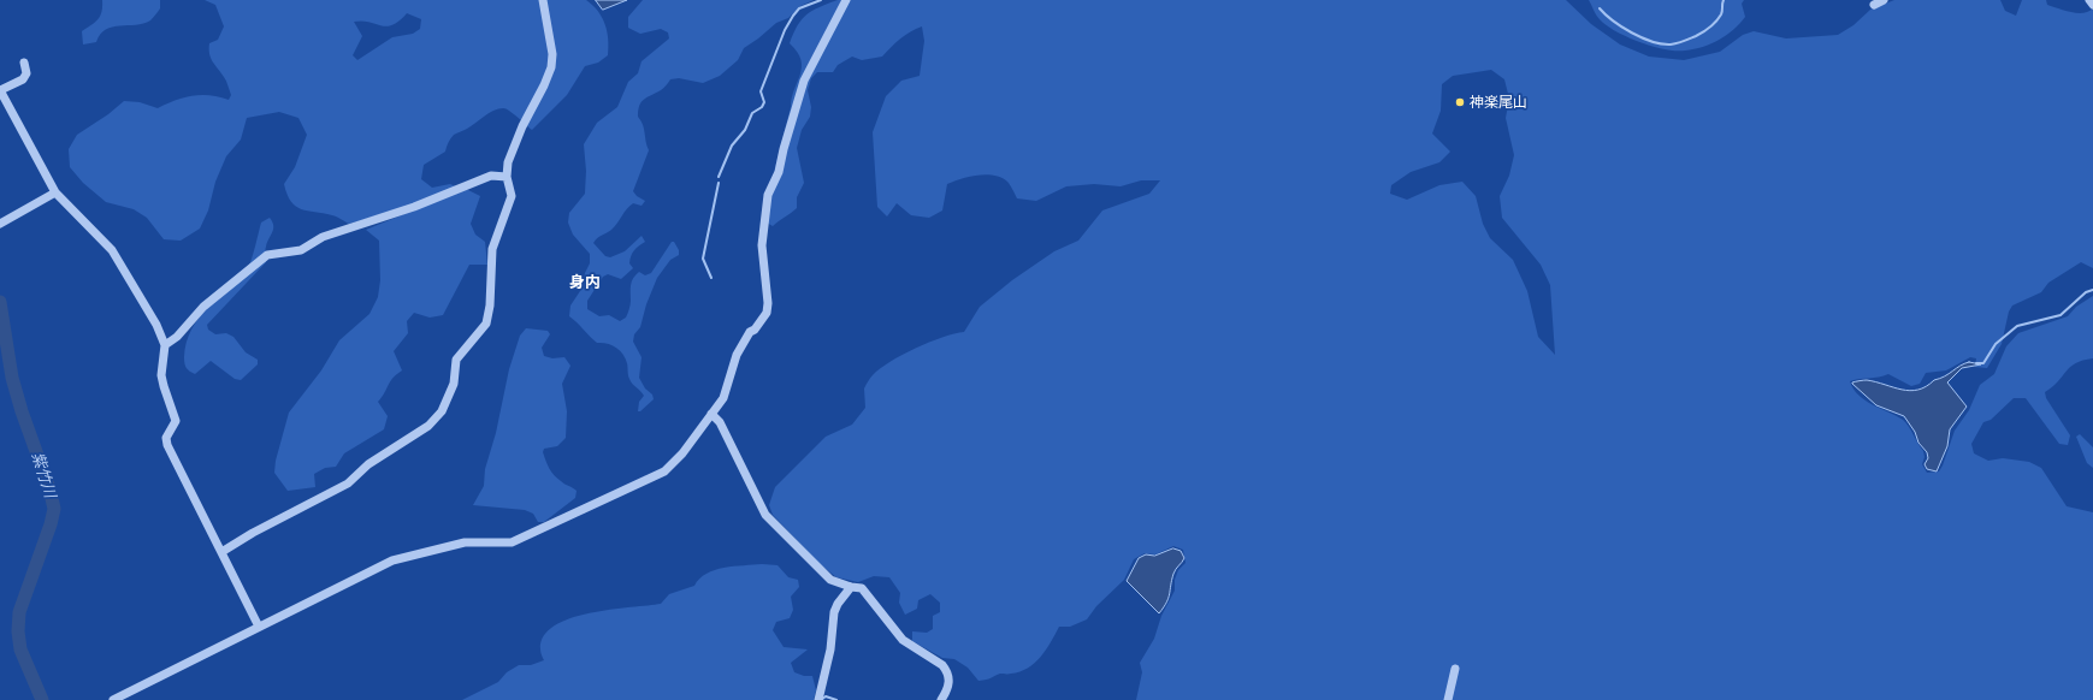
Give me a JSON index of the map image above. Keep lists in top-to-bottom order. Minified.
{"districts":["身内"],"water":["紫竹川"],"places":["神楽尾山"]}
